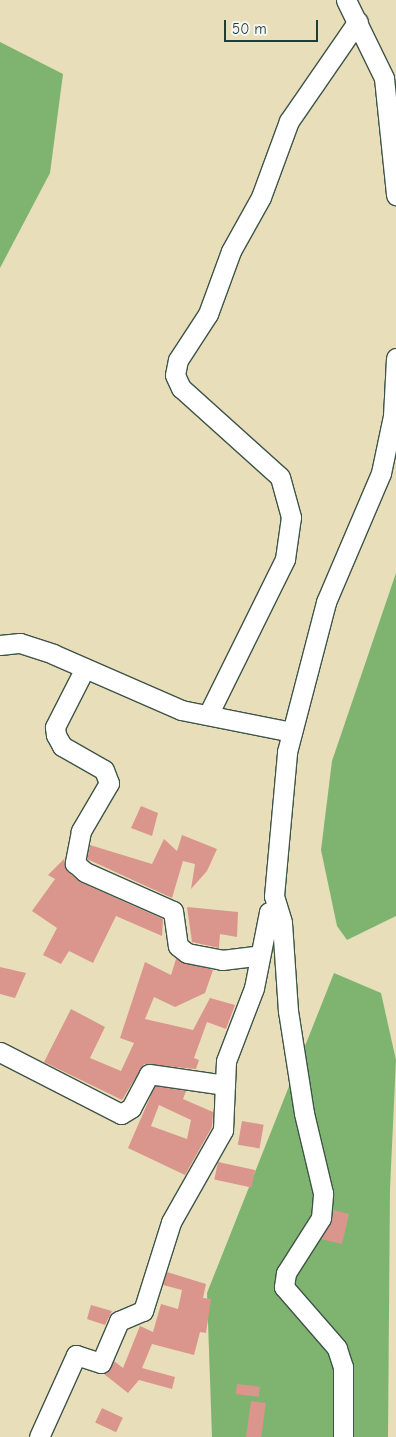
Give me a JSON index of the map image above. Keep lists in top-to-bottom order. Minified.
{"scale_bar":"50 m"}
